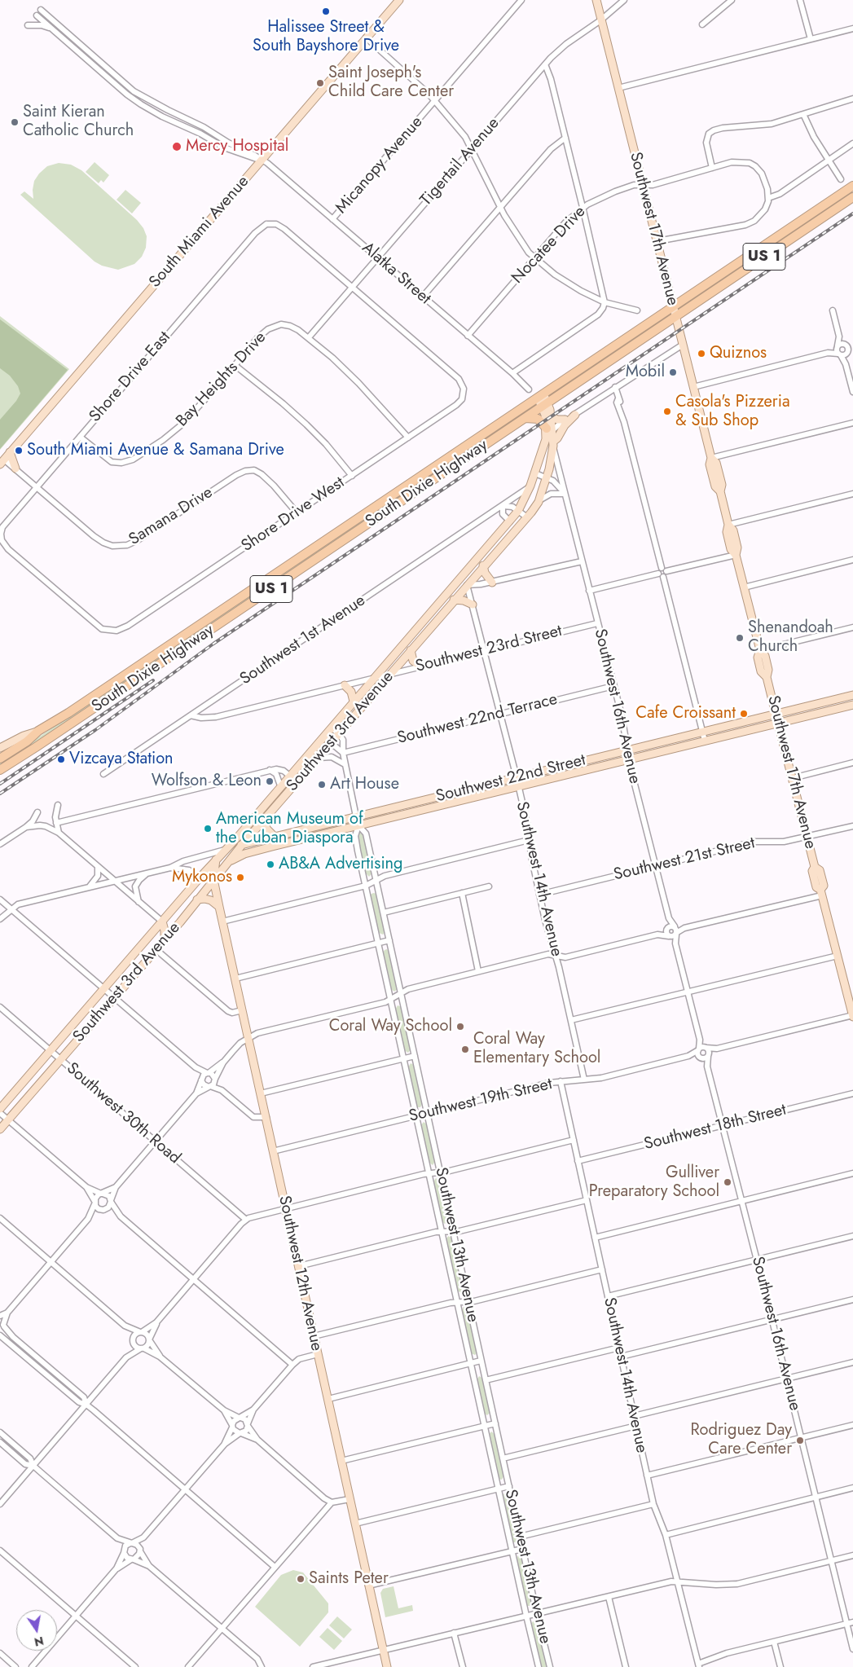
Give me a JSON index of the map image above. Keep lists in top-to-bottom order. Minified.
{"streets":{"highway":["US 1","South Dixie Highway"],"main road":["Southwest 17th Avenue","South Miami Avenue","Southwest 16th Avenue","Southwest 3rd Avenue","Southwest 22nd Street","Southwest 12th Avenue"],"street":["Tigertail Avenue","Micanopy Avenue","Nocatee Drive","Alatka Street","Shore Drive East","Bay Heights Drive","Shore Drive West","Samana Drive","Southwest 1st Avenue","Southwest 23rd Street","Southwest 22nd Terrace","Southwest 21st Street","Southwest 14th Avenue","Southwest 19th Street","Southwest 30th Road","Southwest 18th Street","Southwest 13th Avenue"]},"crossings":[["Tigertail Avenue","Southwest 17th Avenue"],["Tigertail Avenue","Alatka Street"],["Tigertail Avenue","Shore Drive East"],["Tigertail Avenue","Bay Heights Drive"],["Tigertail Avenue","Shore Drive West"],["Micanopy Avenue","Alatka Street"],["Southwest 17th Avenue","Nocatee Drive"],["Southwest 17th Avenue","South Dixie Highway"],["Southwest 17th Avenue","Southwest 22nd Street"],["Southwest 17th Avenue","Southwest 21st Street"],["South Miami Avenue","Alatka Street"],["South Miami Avenue","Samana Drive"],["Nocatee Drive","Alatka Street"],["Shore Drive East","Bay Heights Drive"],["Shore Drive East","Shore Drive West"],["Shore Drive East","Samana Drive"],["Bay Heights Drive","Shore Drive West"],["South Dixie Highway","Southwest 16th Avenue"],["Shore Drive West","Samana Drive"],["Southwest 1st Avenue","Southwest 23rd Street"],["Southwest 1st Avenue","Southwest 3rd Avenue"],["Southwest 23rd Street","Southwest 16th Avenue"],["Southwest 23rd Street","Southwest 3rd Avenue"],["Southwest 23rd Street","Southwest 14th Avenue"],["Southwest 16th Avenue","Southwest 22nd Terrace"],["Southwest 16th Avenue","Southwest 3rd Avenue"],["Southwest 16th Avenue","Southwest 22nd Street"],["Southwest 16th Avenue","Southwest 21st Street"],["Southwest 16th Avenue","Southwest 19th Street"],["Southwest 16th Avenue","Southwest 18th Street"],["Southwest 22nd Terrace","Southwest 14th Avenue"],["Southwest 22nd Terrace","Southwest 13th Avenue"],["Southwest 3rd Avenue","Southwest 22nd Street"],["Southwest 3rd Avenue","Southwest 14th Avenue"],["Southwest 3rd Avenue","Southwest 30th Road"],["Southwest 3rd Avenue","Southwest 13th Avenue"],["Southwest 3rd Avenue","Southwest 12th Avenue"],["Southwest 22nd Street","Southwest 14th Avenue"],["Southwest 22nd Street","Southwest 13th Avenue"],["Southwest 21st Street","Southwest 14th Avenue"],["Southwest 14th Avenue","Southwest 19th Street"],["Southwest 14th Avenue","Southwest 18th Street"],["Southwest 19th Street","Southwest 13th Avenue"],["Southwest 19th Street","Southwest 12th Avenue"]],"places":["Halissee Street & South Bayshore Drive","Saint Joseph's Child Care Center","Saint Kieran Catholic Church","Mercy Hospital","Quiznos","Mobil","Casola's Pizzeria & Sub Shop","South Miami Avenue & Samana Drive","Shenandoah Church","Cafe Croissant","Vizcaya Station","Wolfson & Leon","Art House","American Museum of the Cuban Diaspora","AB&A Advertising","Mykonos","Coral Way School","Coral Way Elementary School","Gulliver Preparatory School","Rodriguez Day Care Center","Saints Peter"],"north":"bottom"}
